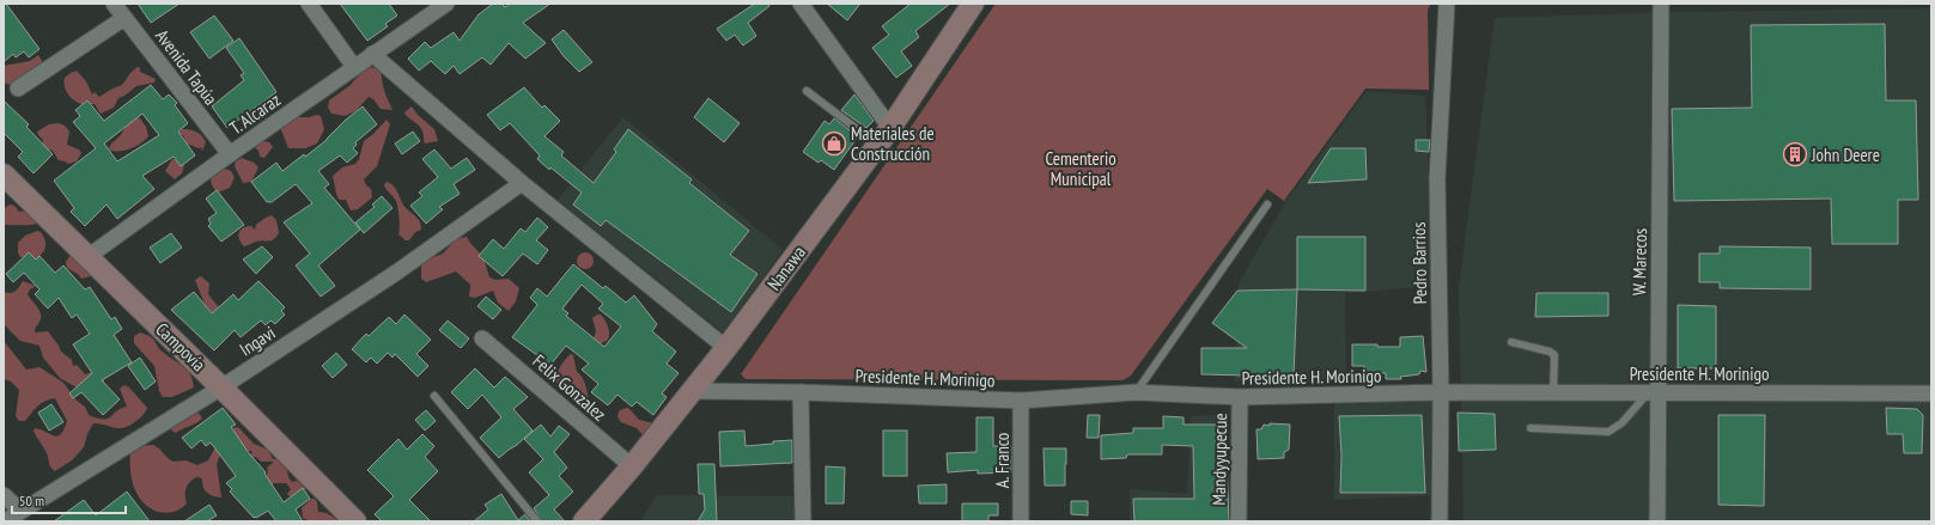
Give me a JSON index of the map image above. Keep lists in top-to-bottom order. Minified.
{"streets":{"street":["Avenida Tapúa","T. Alcaraz","W. Marecos","Pedro Barrios","Nanawa","Ingavi","Campovía","Presidente H. Morinigo","Felix Gonzalez","Mandyyupecue","A. Franco"]},"crossings":[["Avenida Tapúa","T. Alcaraz"],["T. Alcaraz","Campovía"],["W. Marecos","Presidente H. Morinigo"],["Pedro Barrios","Presidente H. Morinigo"],["Nanawa","Presidente H. Morinigo"],["Nanawa","Felix Gonzalez"],["Ingavi","Campovía"],["Presidente H. Morinigo","Mandyyupecue"],["Presidente H. Morinigo","A. Franco"]],"parks":["Cementerio Municipal"],"places":{"shop":["Materiales de Construcción"],"building":["John Deere"]},"scale_bar":"50 m"}
